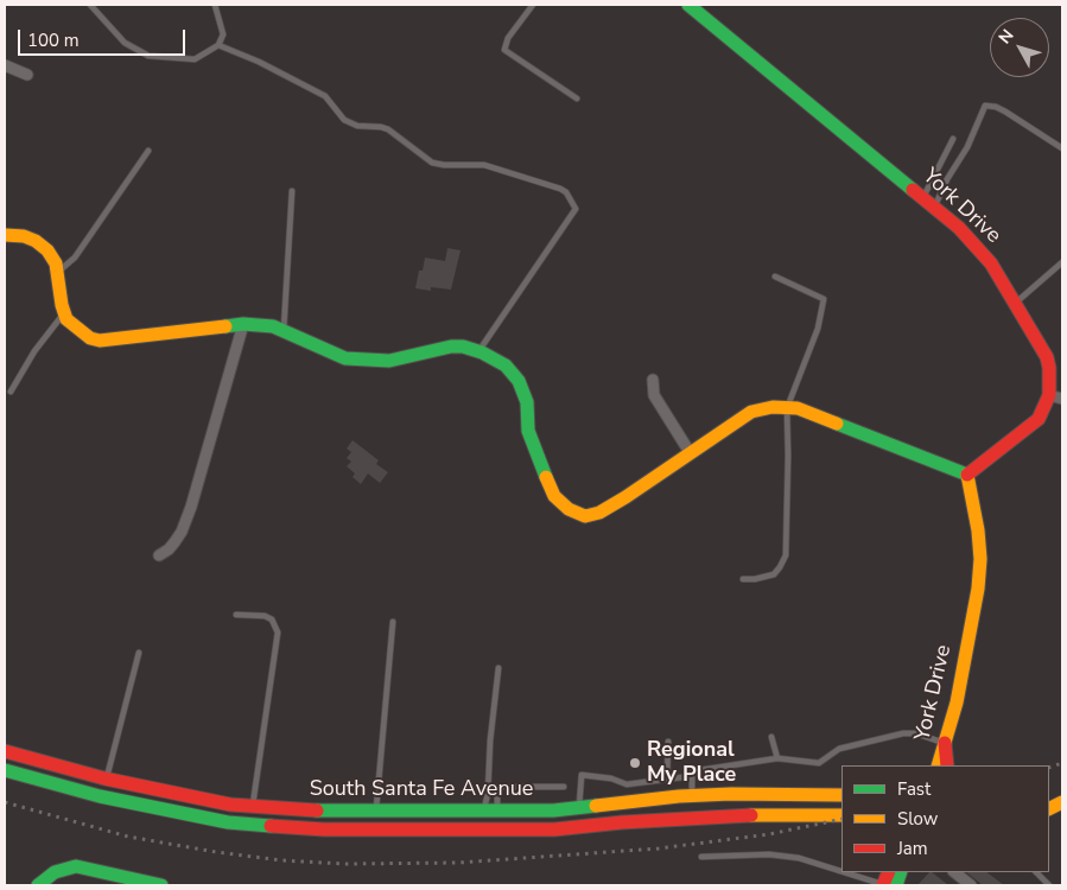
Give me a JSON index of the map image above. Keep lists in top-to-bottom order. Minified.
{"streets":{"street":["York Drive","South Santa Fe Avenue"]},"places":["Regional My Place"],"legend":["Fast","Slow","Jam"],"scale_bar":"100 m","north":"top left"}
